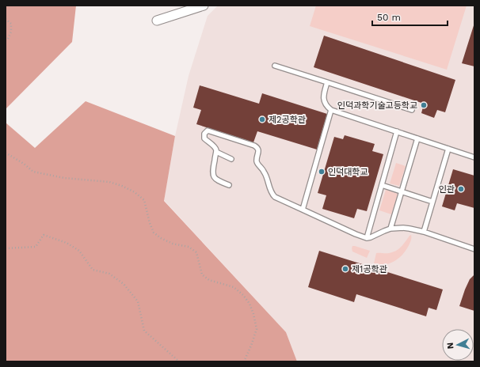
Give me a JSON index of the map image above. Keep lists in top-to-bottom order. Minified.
{"places":["인덕과학기술고등학교","제2공학관","인덕대학교","인관","제1공학관"],"scale_bar":"50 m","north":"left"}
